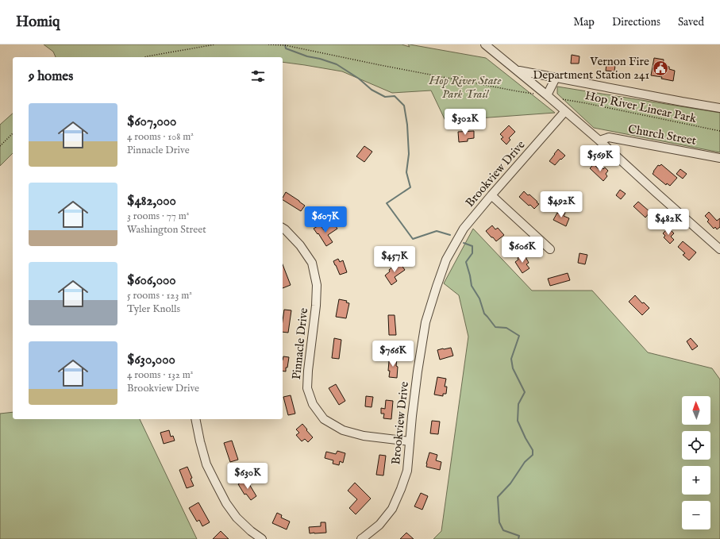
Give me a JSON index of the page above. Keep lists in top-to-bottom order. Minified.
{"streets":{"street":["Church Street","Brookview Drive","Pinnacle Drive"],"path":["Hop River Linear Park"]},"crossings":[["Brookview Drive","Pinnacle Drive"]],"parks":["Hop River State Park Trail"],"places":{"public building":["Vernon Fire Department Station 241"]},"north":"top","page":{"header":"Homiq","nav":["Map","Directions","Saved"],"heading":"9 homes","list":[{"name":"$607,000","note":"4 rooms · 108 m² · Pinnacle Drive"},{"name":"$482,000","note":"3 rooms · 77 m² · Washington Street"},{"name":"$606,000","note":"5 rooms · 123 m² · Tyler Knolls"},{"name":"$630,000","note":"4 rooms · 132 m² · Brookview Drive"}],"price":["$302K","$569K","$492K","$607K","$482K","$606K","$457K","$766K","$630K"],"map_buttons":["+","−"]}}
